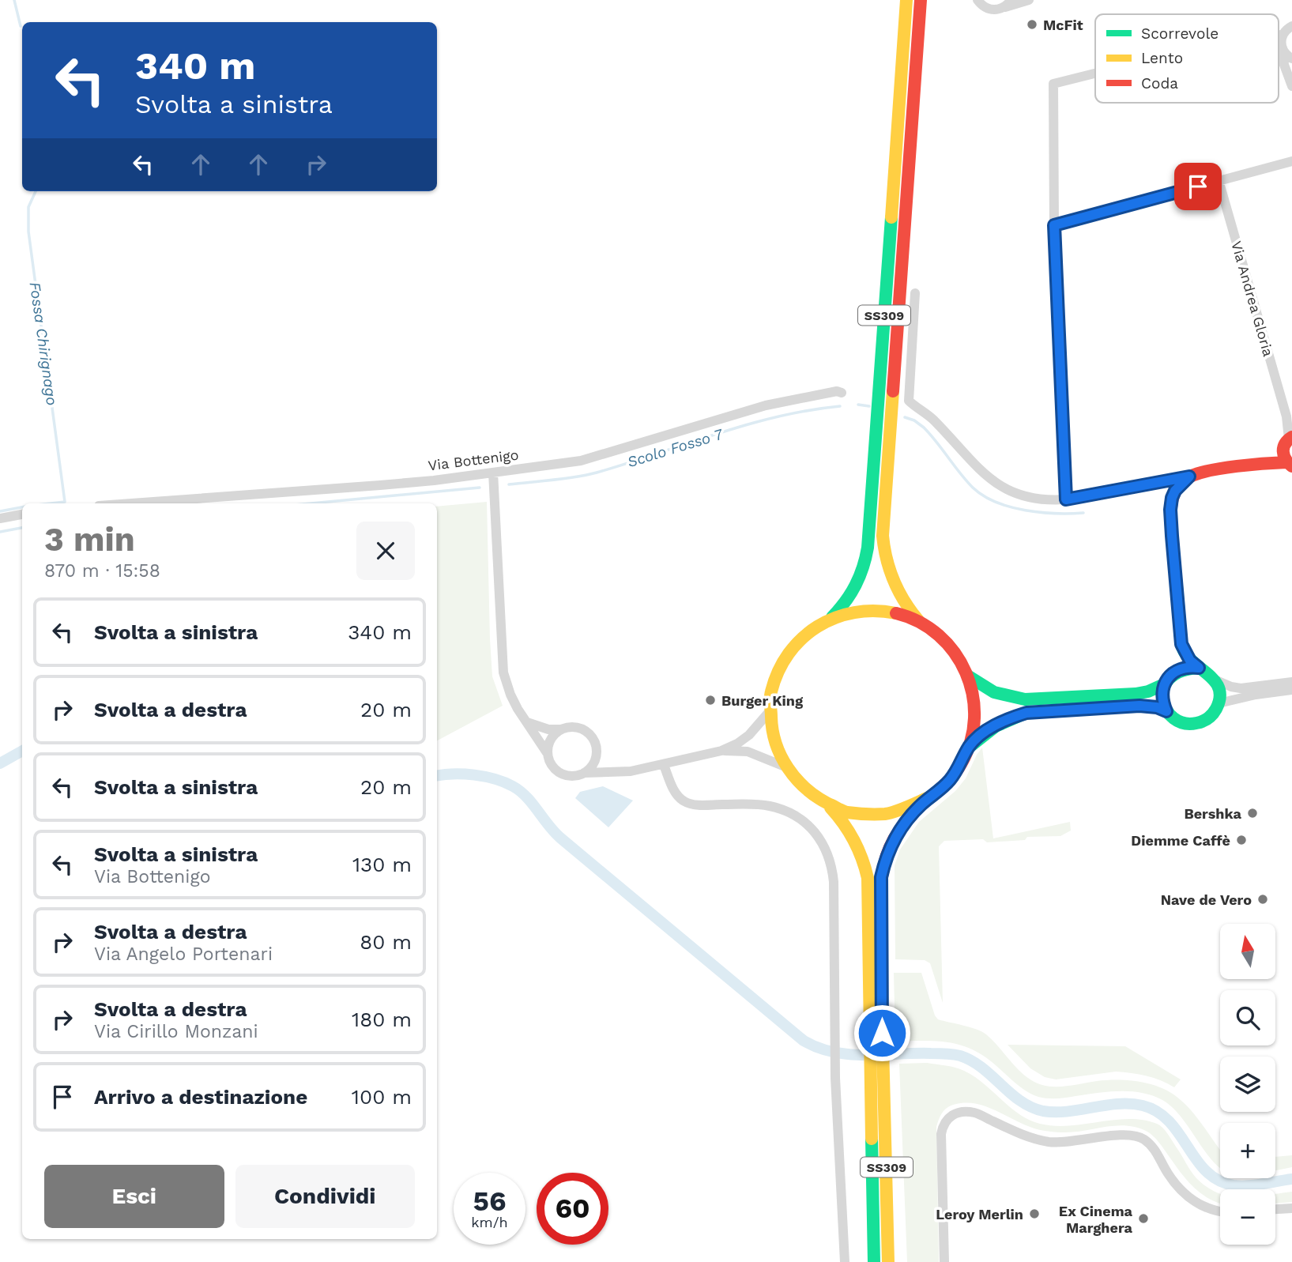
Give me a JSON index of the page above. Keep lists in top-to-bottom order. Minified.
{"streets":{"main road":["SS309"],"street":["Via Andrea Gloria","Via Bottenigo"]},"water":["Fossa Chirignago","Scolo Fosso 7"],"places":["McFit","Burger King","Bershka","Diemme Caffè","Nave de Vero","Leroy Merlin","Ex Cinema Marghera"],"legend":["Scorrevole","Lento","Coda"],"north":"top","page":{"turn":["340 m","Svolta a sinistra"],"heading":["3 min","870 m · 15:58"],"list":[{"name":"Svolta a sinistra","value":"340 m"},{"name":"Svolta a destra","value":"20 m"},{"name":"Svolta a sinistra","value":"20 m"},{"name":"Svolta a sinistra","note":"Via Bottenigo","value":"130 m"},{"name":"Svolta a destra","note":"Via Angelo Portenari","value":"80 m"},{"name":"Svolta a destra","note":"Via Cirillo Monzani","value":"180 m"},{"name":"Arrivo a destinazione","value":"100 m"}],"map_buttons":["+","−"],"buttons":["Esci","Condividi"],"speed":"56 km/h","limit":"60"}}
